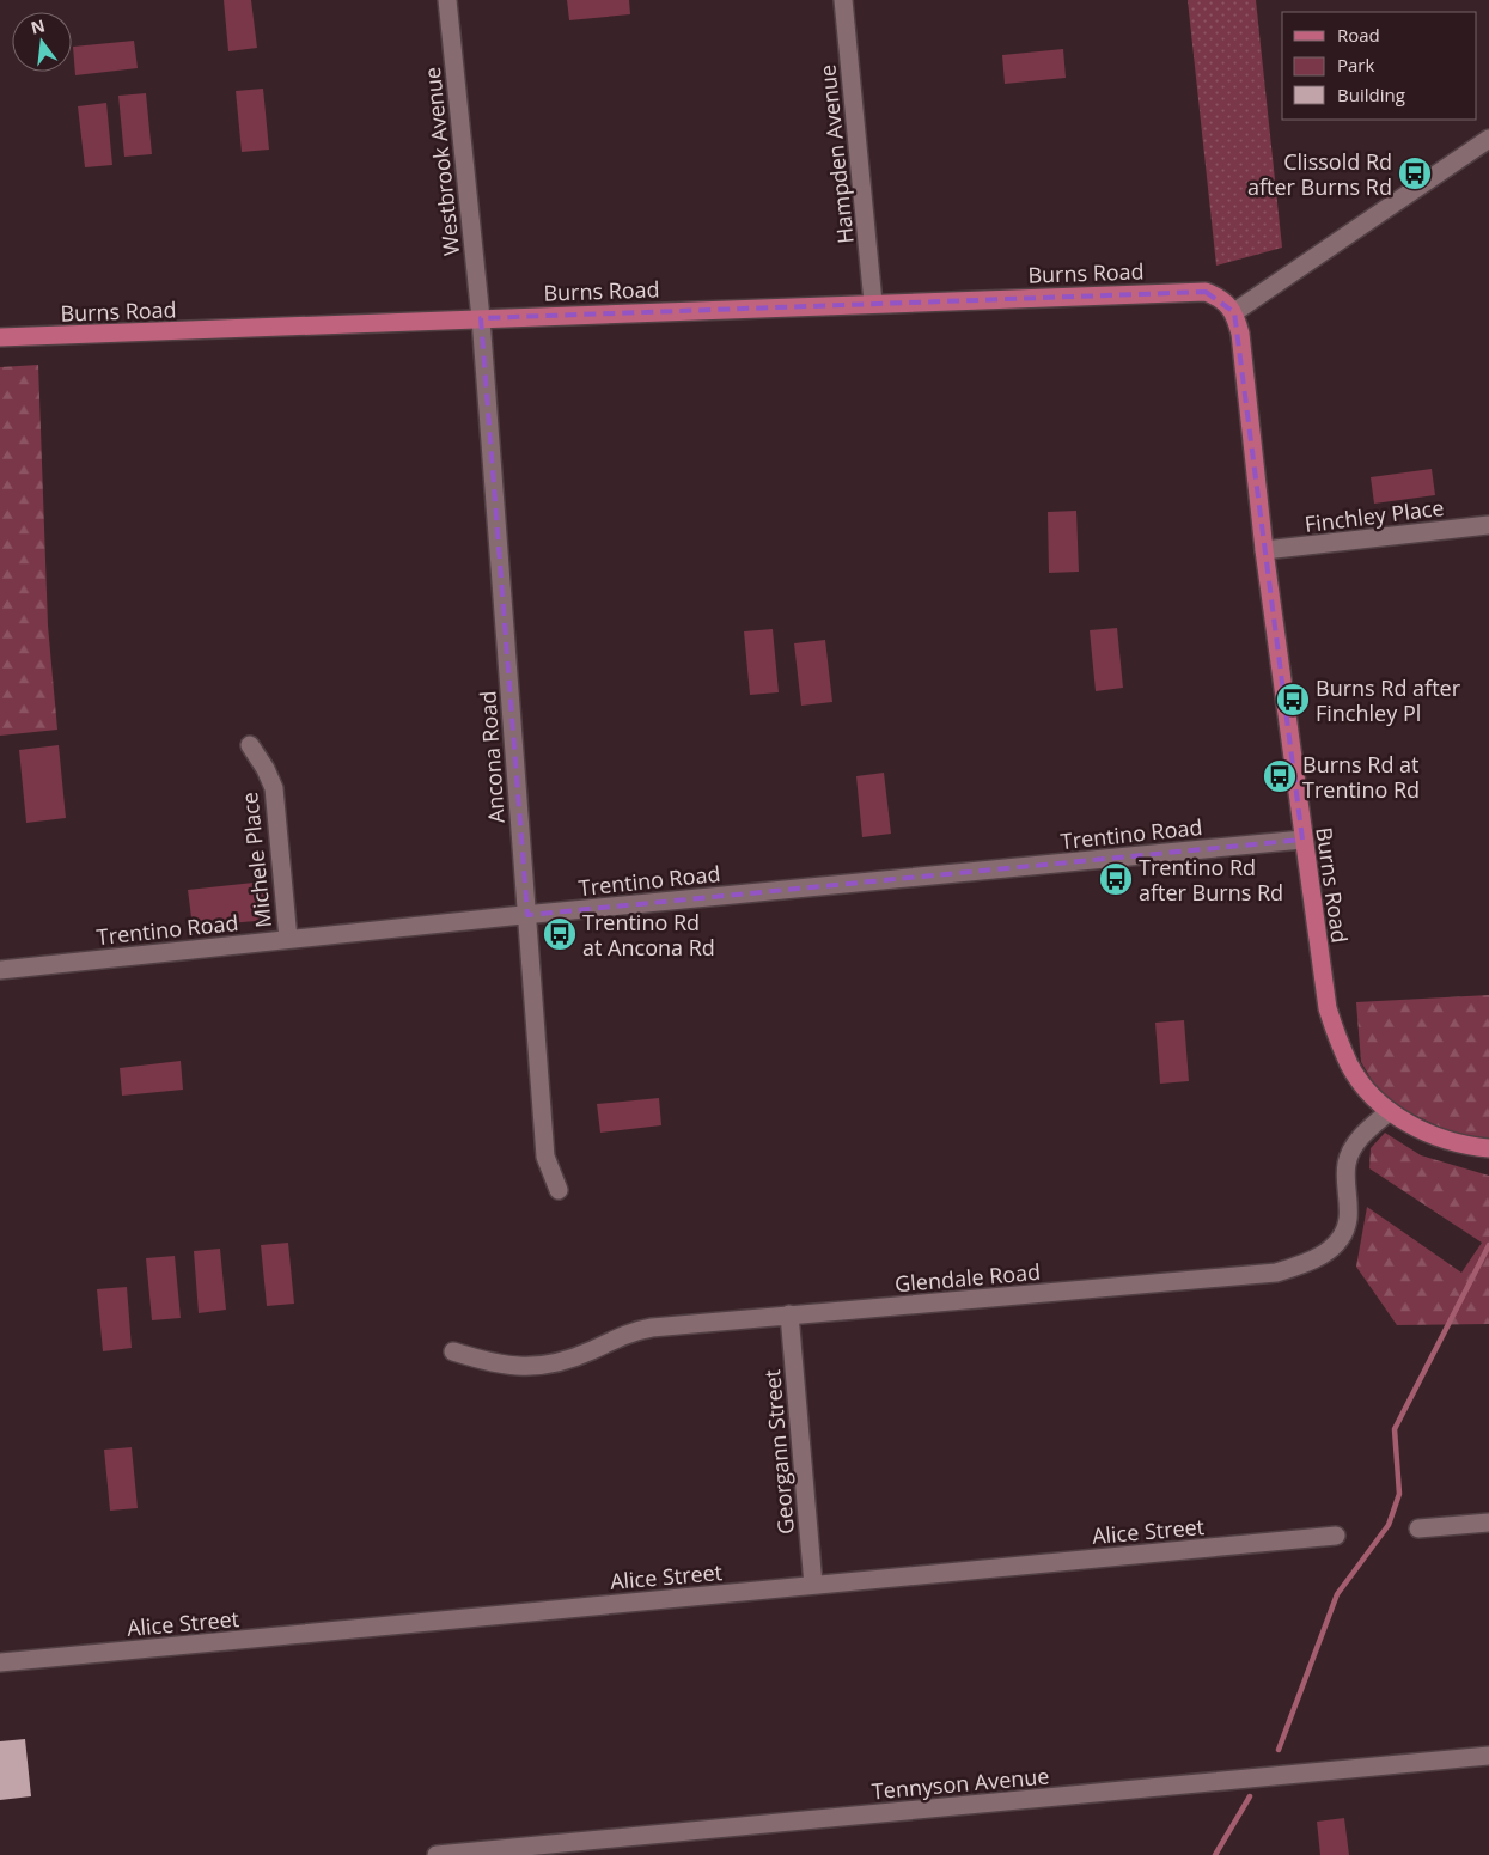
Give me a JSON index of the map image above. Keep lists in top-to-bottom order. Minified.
{"streets":{"main road":["Burns Road"],"street":["Hampden Avenue","Westbrook Avenue","Finchley Place","Ancona Road","Trentino Road","Michele Place","Glendale Road","Georgann Street","Alice Street","Tennyson Avenue"]},"crossings":[["Hampden Avenue","Burns Road"],["Westbrook Avenue","Burns Road"],["Westbrook Avenue","Ancona Road"],["Burns Road","Finchley Place"],["Burns Road","Ancona Road"],["Burns Road","Trentino Road"],["Burns Road","Glendale Road"],["Ancona Road","Trentino Road"],["Trentino Road","Michele Place"],["Glendale Road","Georgann Street"],["Georgann Street","Alice Street"]],"places":{"bus stop":["Clissold Rd after Burns Rd","Burns Rd after Finchley Pl","Burns Rd at Trentino Rd","Trentino Rd after Burns Rd","Trentino Rd at Ancona Rd"]},"legend":["Road","Park","Building"],"north":"top"}
